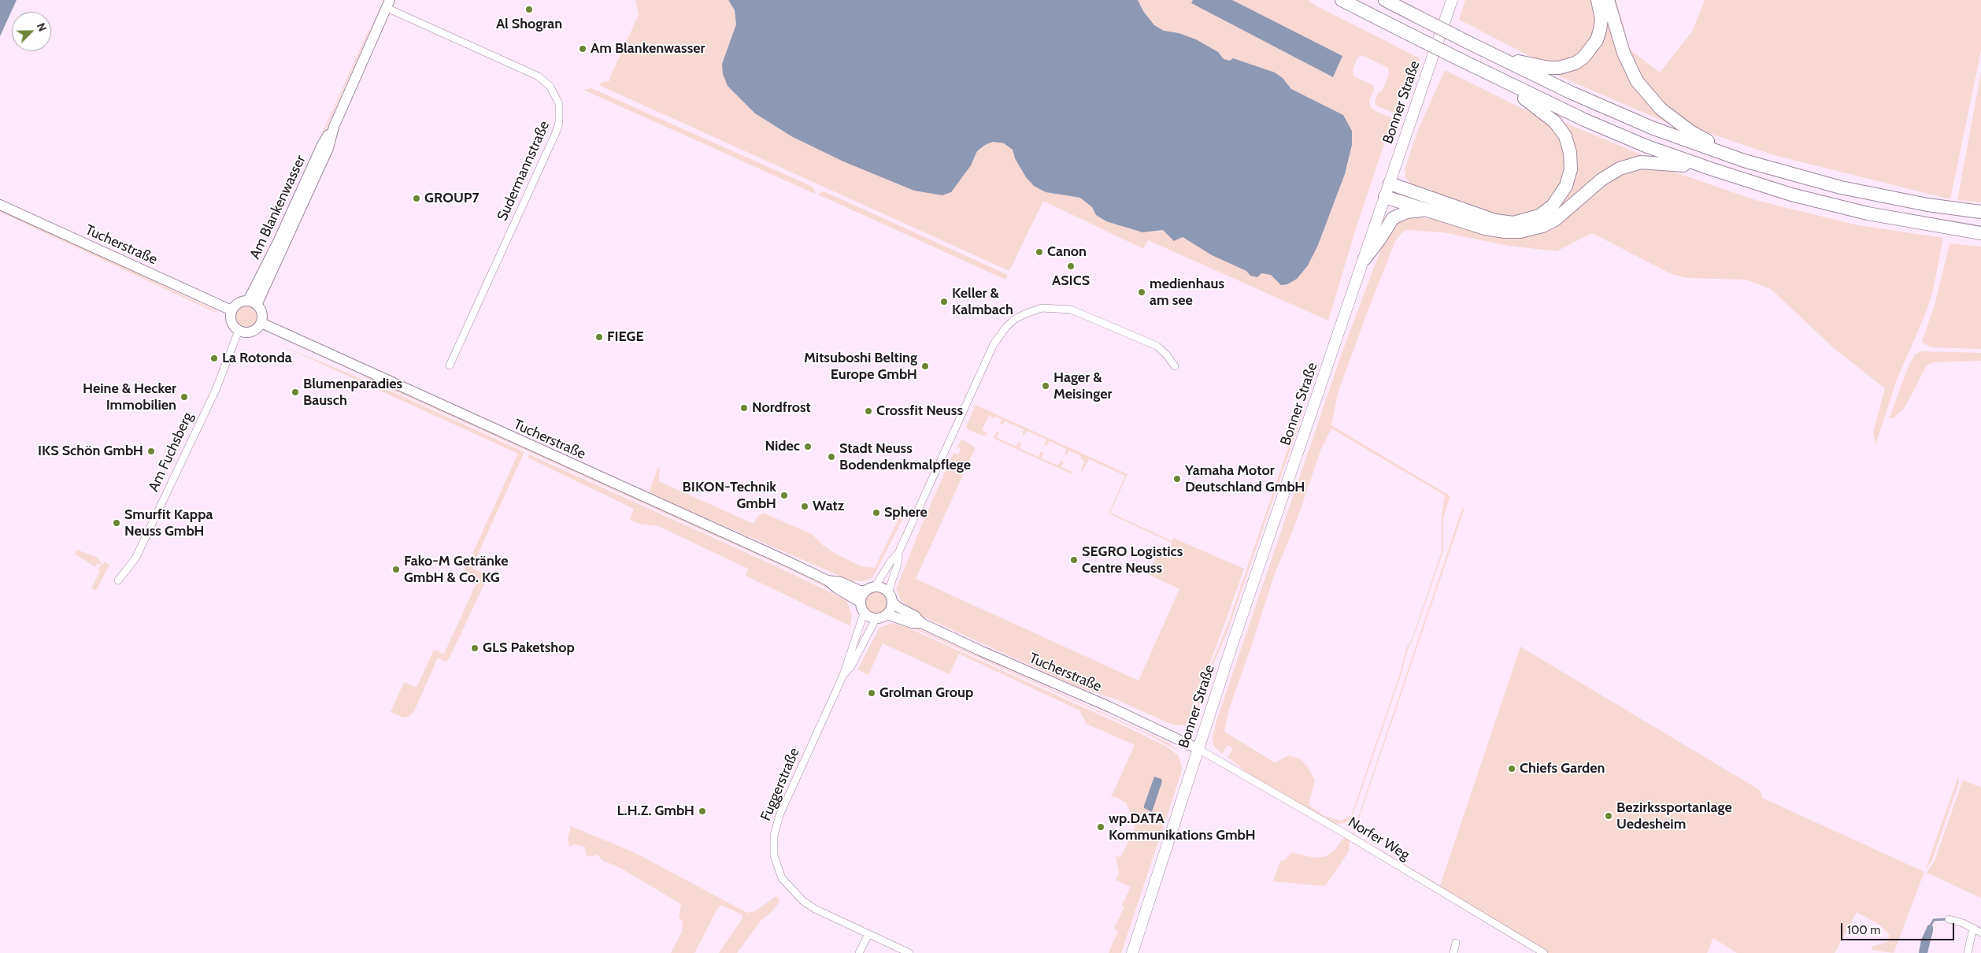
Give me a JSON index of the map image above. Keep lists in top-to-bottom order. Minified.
{"streets":{"main road":["Bonner Straße","Am Blankenwasser","Tucherstraße"],"street":["Sudermannstraße","Am Fuchsberg","Fuggerstraße","Norfer Weg"]},"crossings":[["Bonner Straße","Tucherstraße"],["Bonner Straße","Norfer Weg"],["Sudermannstraße","Am Blankenwasser"],["Am Blankenwasser","Tucherstraße"],["Am Blankenwasser","Am Fuchsberg"],["Tucherstraße","Am Fuchsberg"],["Tucherstraße","Fuggerstraße"],["Tucherstraße","Norfer Weg"]],"places":["Al Shogran","Am Blankenwasser","GROUP7","Canon","ASICS","medienhaus am see","Keller & Kalmbach","FIEGE","La Rotonda","Mitsuboshi Belting Europe GmbH","Hager & Meisinger","Blumenparadies Bausch","Heine & Hecker Immobilien","Nordfrost","Crossfit Neuss","Nidec","IKS Schön GmbH","Stadt Neuss Bodendenkmalpflege","Yamaha Motor Deutschland GmbH","BIKON-Technik GmbH","Watz","Sphere","Smurfit Kappa Neuss GmbH","SEGRO Logistics Centre Neuss","Fako-M Getränke GmbH & Co. KG","GLS Paketshop","Grolman Group","Chiefs Garden","L.H.Z. GmbH","Bezirkssportanlage Uedesheim","wp.DATA Kommunikations GmbH"],"scale_bar":"100 m","north":"top right"}
